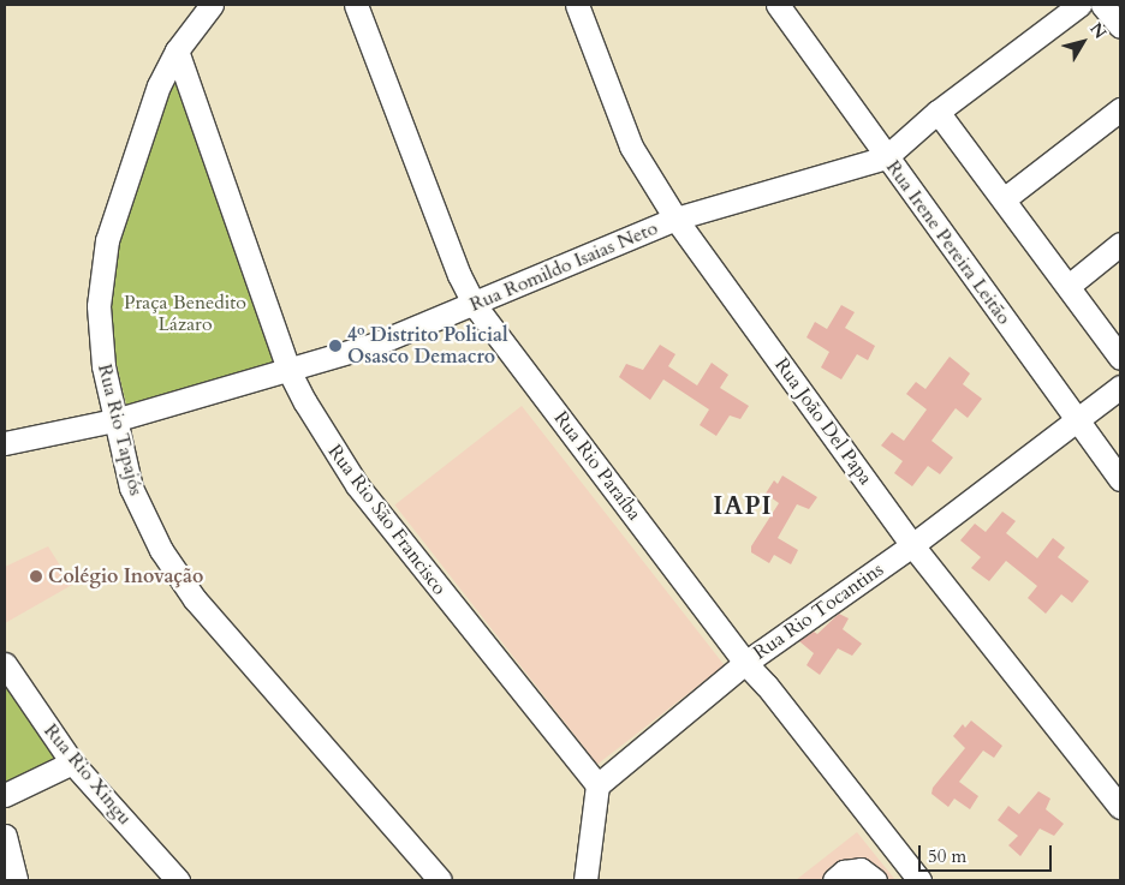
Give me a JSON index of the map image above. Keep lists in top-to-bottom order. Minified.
{"streets":{"street":["Rua Irene Pereira Leitão","Rua Romildo Isaias Neto","Rua João Del Papa","Rua Rio Tapajós","Rua Rio Paraíba","Rua Rio São Francisco","Rua Rio Tocantins","Rua Rio Xingu"]},"crossings":[["Rua Irene Pereira Leitão","Rua Romildo Isaias Neto"],["Rua Irene Pereira Leitão","Rua Rio Tocantins"],["Rua Romildo Isaias Neto","Rua João Del Papa"],["Rua Romildo Isaias Neto","Rua Rio Tapajós"],["Rua Romildo Isaias Neto","Rua Rio Paraíba"],["Rua Romildo Isaias Neto","Rua Rio São Francisco"],["Rua João Del Papa","Rua Rio Tocantins"],["Rua Rio Tapajós","Rua Rio São Francisco"],["Rua Rio Paraíba","Rua Rio Tocantins"],["Rua Rio São Francisco","Rua Rio Tocantins"]],"districts":["IAPI"],"parks":["Praça Benedito Lázaro"],"places":["4º Distrito Policial Osasco Demacro","Colégio Inovação"],"scale_bar":"50 m","north":"top right"}
